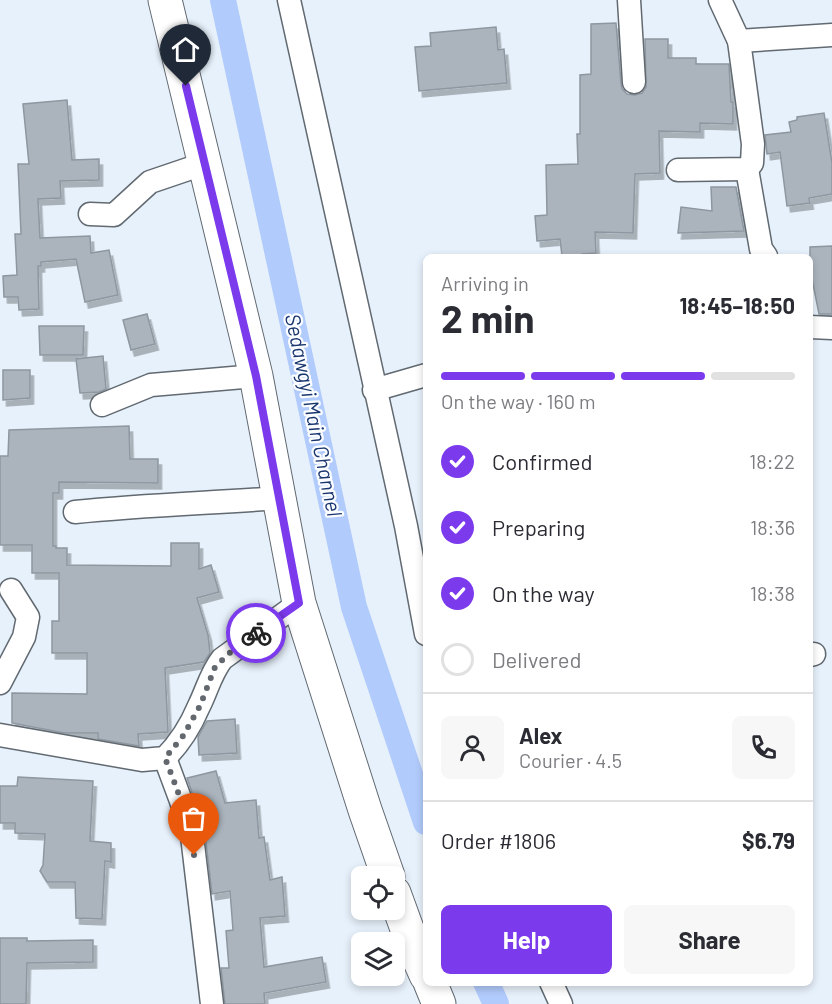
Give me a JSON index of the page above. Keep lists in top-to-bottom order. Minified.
{"water":["Sedawgyi Main Channel"],"page":{"heading":["2 min","Arriving in","18:45–18:50"],"panel":["Alex","Courier · 4.5","Order #1806","$6.79"],"bar":"On the way · 160 m","list":[["Confirmed","18:22"],["Preparing","18:36"],["On the way","18:38"],"Delivered"],"buttons":["Help","Share"]}}
